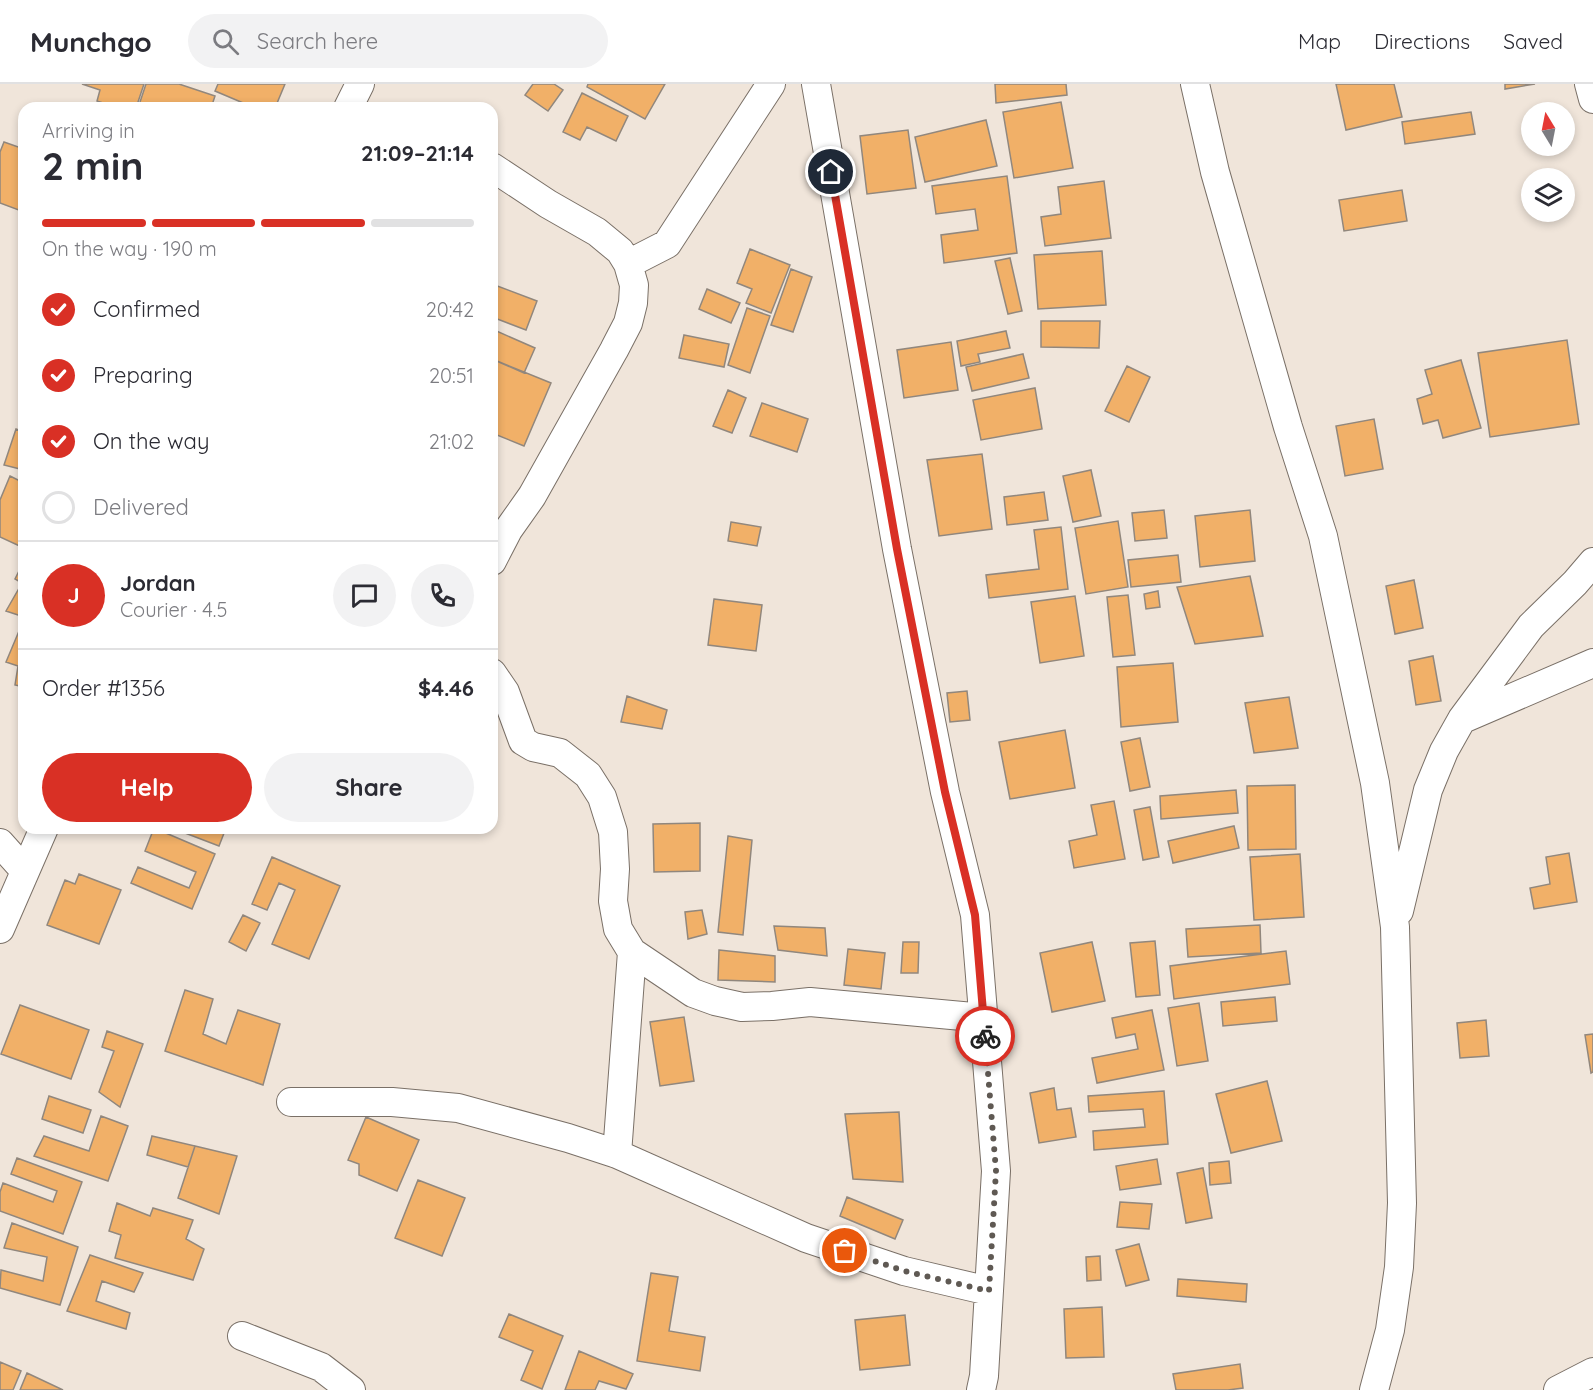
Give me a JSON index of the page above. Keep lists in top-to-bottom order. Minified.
{"north":"top","page":{"header":"Munchgo","search":"Search here","nav":["Map","Directions","Saved"],"heading":["2 min","Arriving in","21:09–21:14"],"panel":["Jordan","Courier · 4.5","Order #1356","$4.46"],"bar":"On the way · 190 m","list":[["Confirmed","20:42"],["Preparing","20:51"],["On the way","21:02"],"Delivered"],"round":"J","buttons":["Help","Share"]}}
